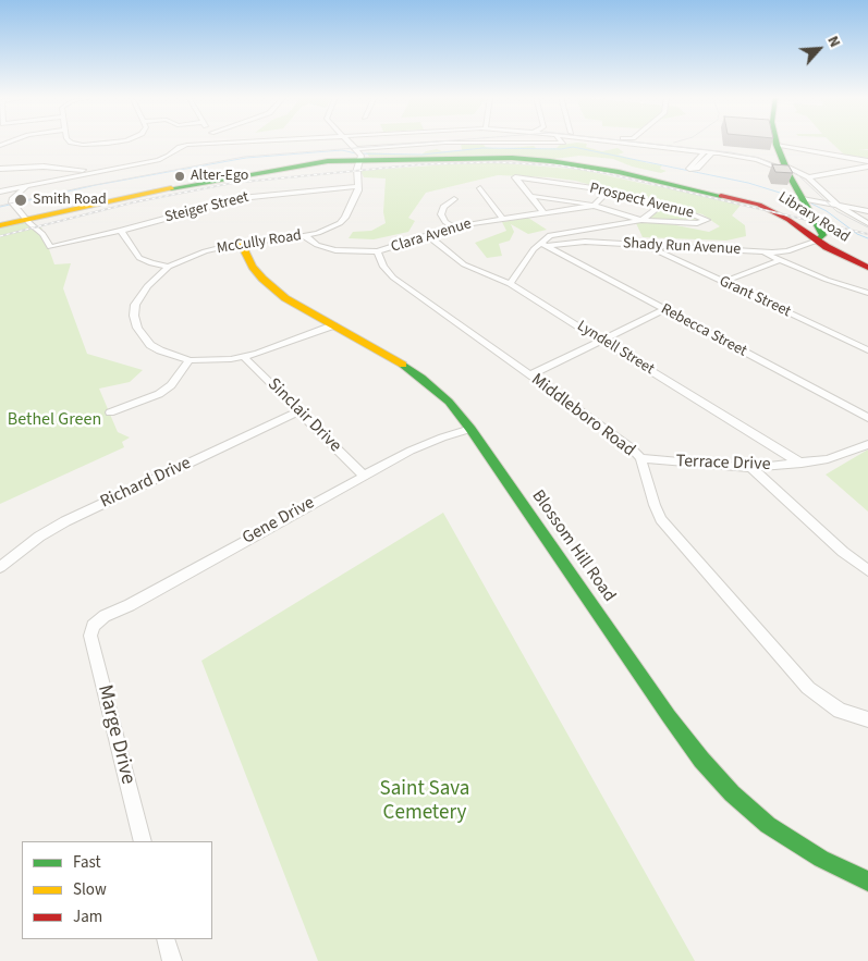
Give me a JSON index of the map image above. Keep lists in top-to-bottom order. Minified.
{"streets":{"street":["Prospect Avenue","Steiger Street","Library Road","Clara Avenue","McCully Road","Shady Run Avenue","Grant Street","Rebecca Street","Lyndell Street","Sinclair Drive","Middleboro Road","Terrace Drive","Richard Drive","Gene Drive","Blossom Hill Road","Marge Drive"]},"crossings":[["Prospect Avenue","Shady Run Avenue"],["Prospect Avenue","Rebecca Street"],["Steiger Street","Library Road"],["Steiger Street","McCully Road"],["Library Road","McCully Road"],["Library Road","Shady Run Avenue"],["Clara Avenue","McCully Road"],["Clara Avenue","Lyndell Street"],["Clara Avenue","Middleboro Road"],["McCully Road","Sinclair Drive"],["McCully Road","Blossom Hill Road"],["Shady Run Avenue","Grant Street"],["Shady Run Avenue","Rebecca Street"],["Lyndell Street","Terrace Drive"],["Sinclair Drive","Richard Drive"],["Sinclair Drive","Gene Drive"],["Middleboro Road","Terrace Drive"],["Gene Drive","Blossom Hill Road"],["Gene Drive","Marge Drive"]],"parks":["Bethel Green","Saint Sava Cemetery"],"places":["Alter-Ego","Smith Road"],"legend":["Fast","Slow","Jam"],"north":"top right"}
